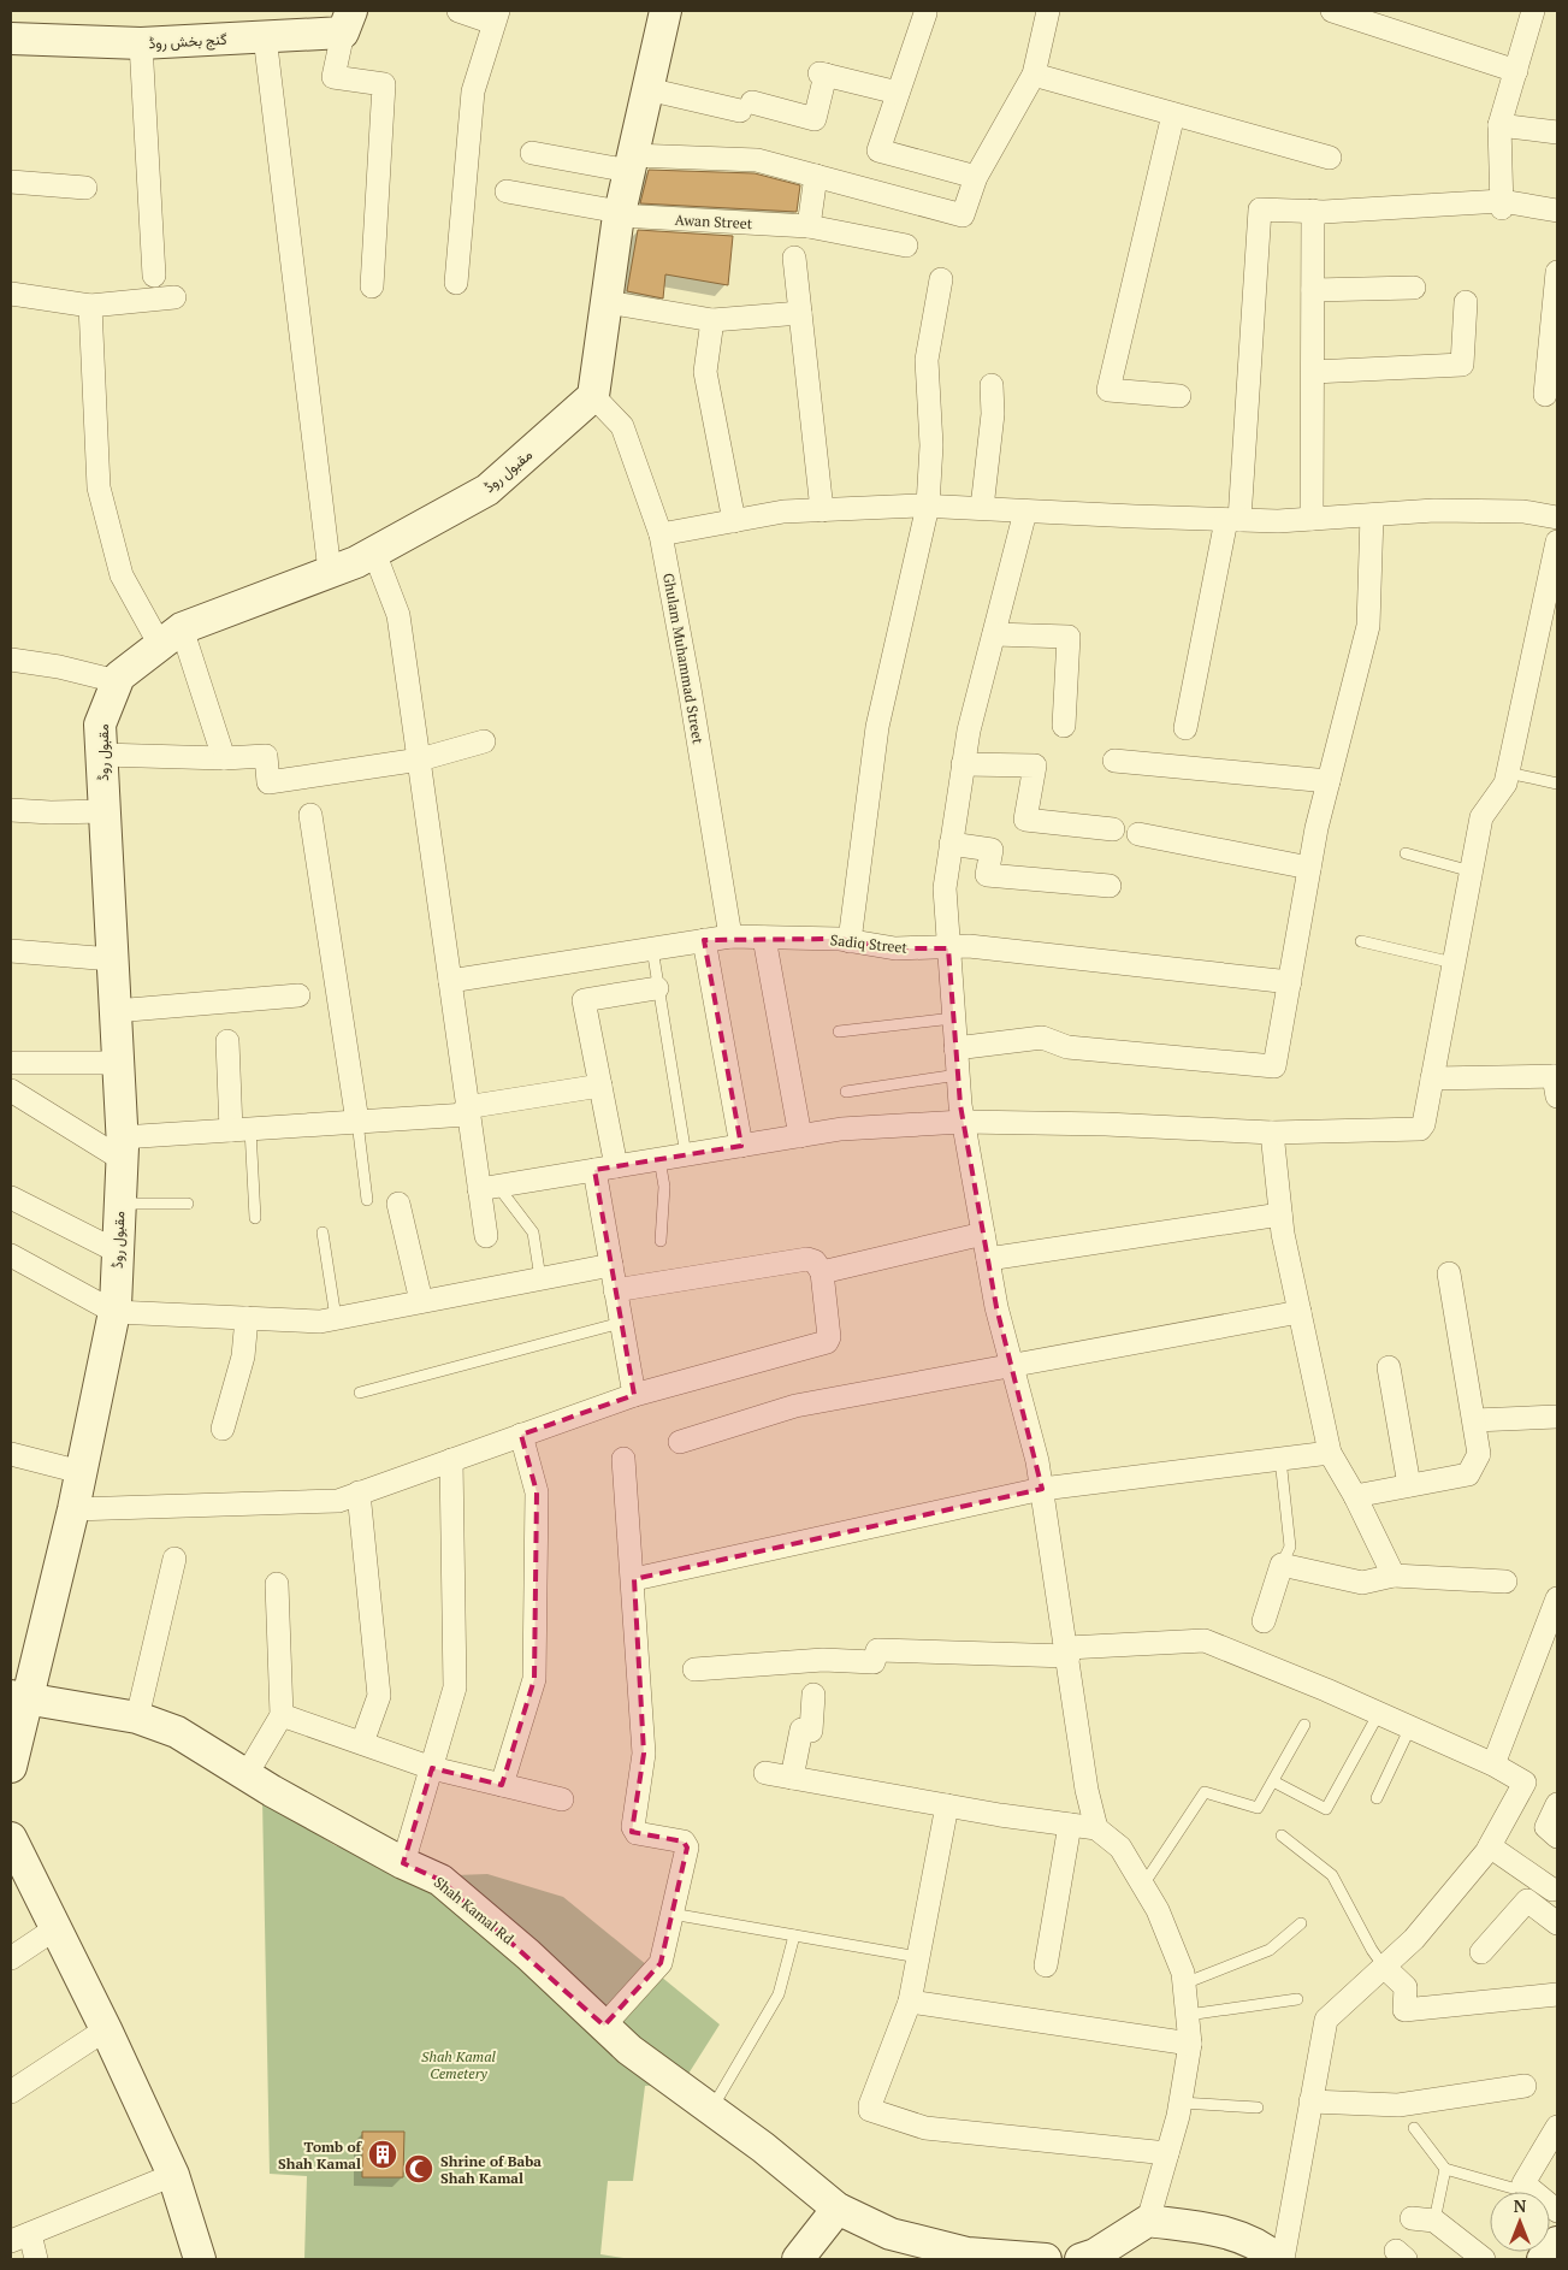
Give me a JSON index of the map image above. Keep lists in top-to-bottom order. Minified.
{"streets":{"street":["گنج بخش روڈ","Awan Street","مقبول روڈ","Ghulam Muhammad Street","Sadiq Street","Shah Kamal Rd"]},"crossings":[["مقبول روڈ","Ghulam Muhammad Street"],["مقبول روڈ","Shah Kamal Rd"],["Ghulam Muhammad Street","Sadiq Street"]],"parks":["Shah Kamal Cemetery"],"places":{"building":["Tomb of Shah Kamal"],"mosque":["Shrine of Baba Shah Kamal"]},"north":"top"}
